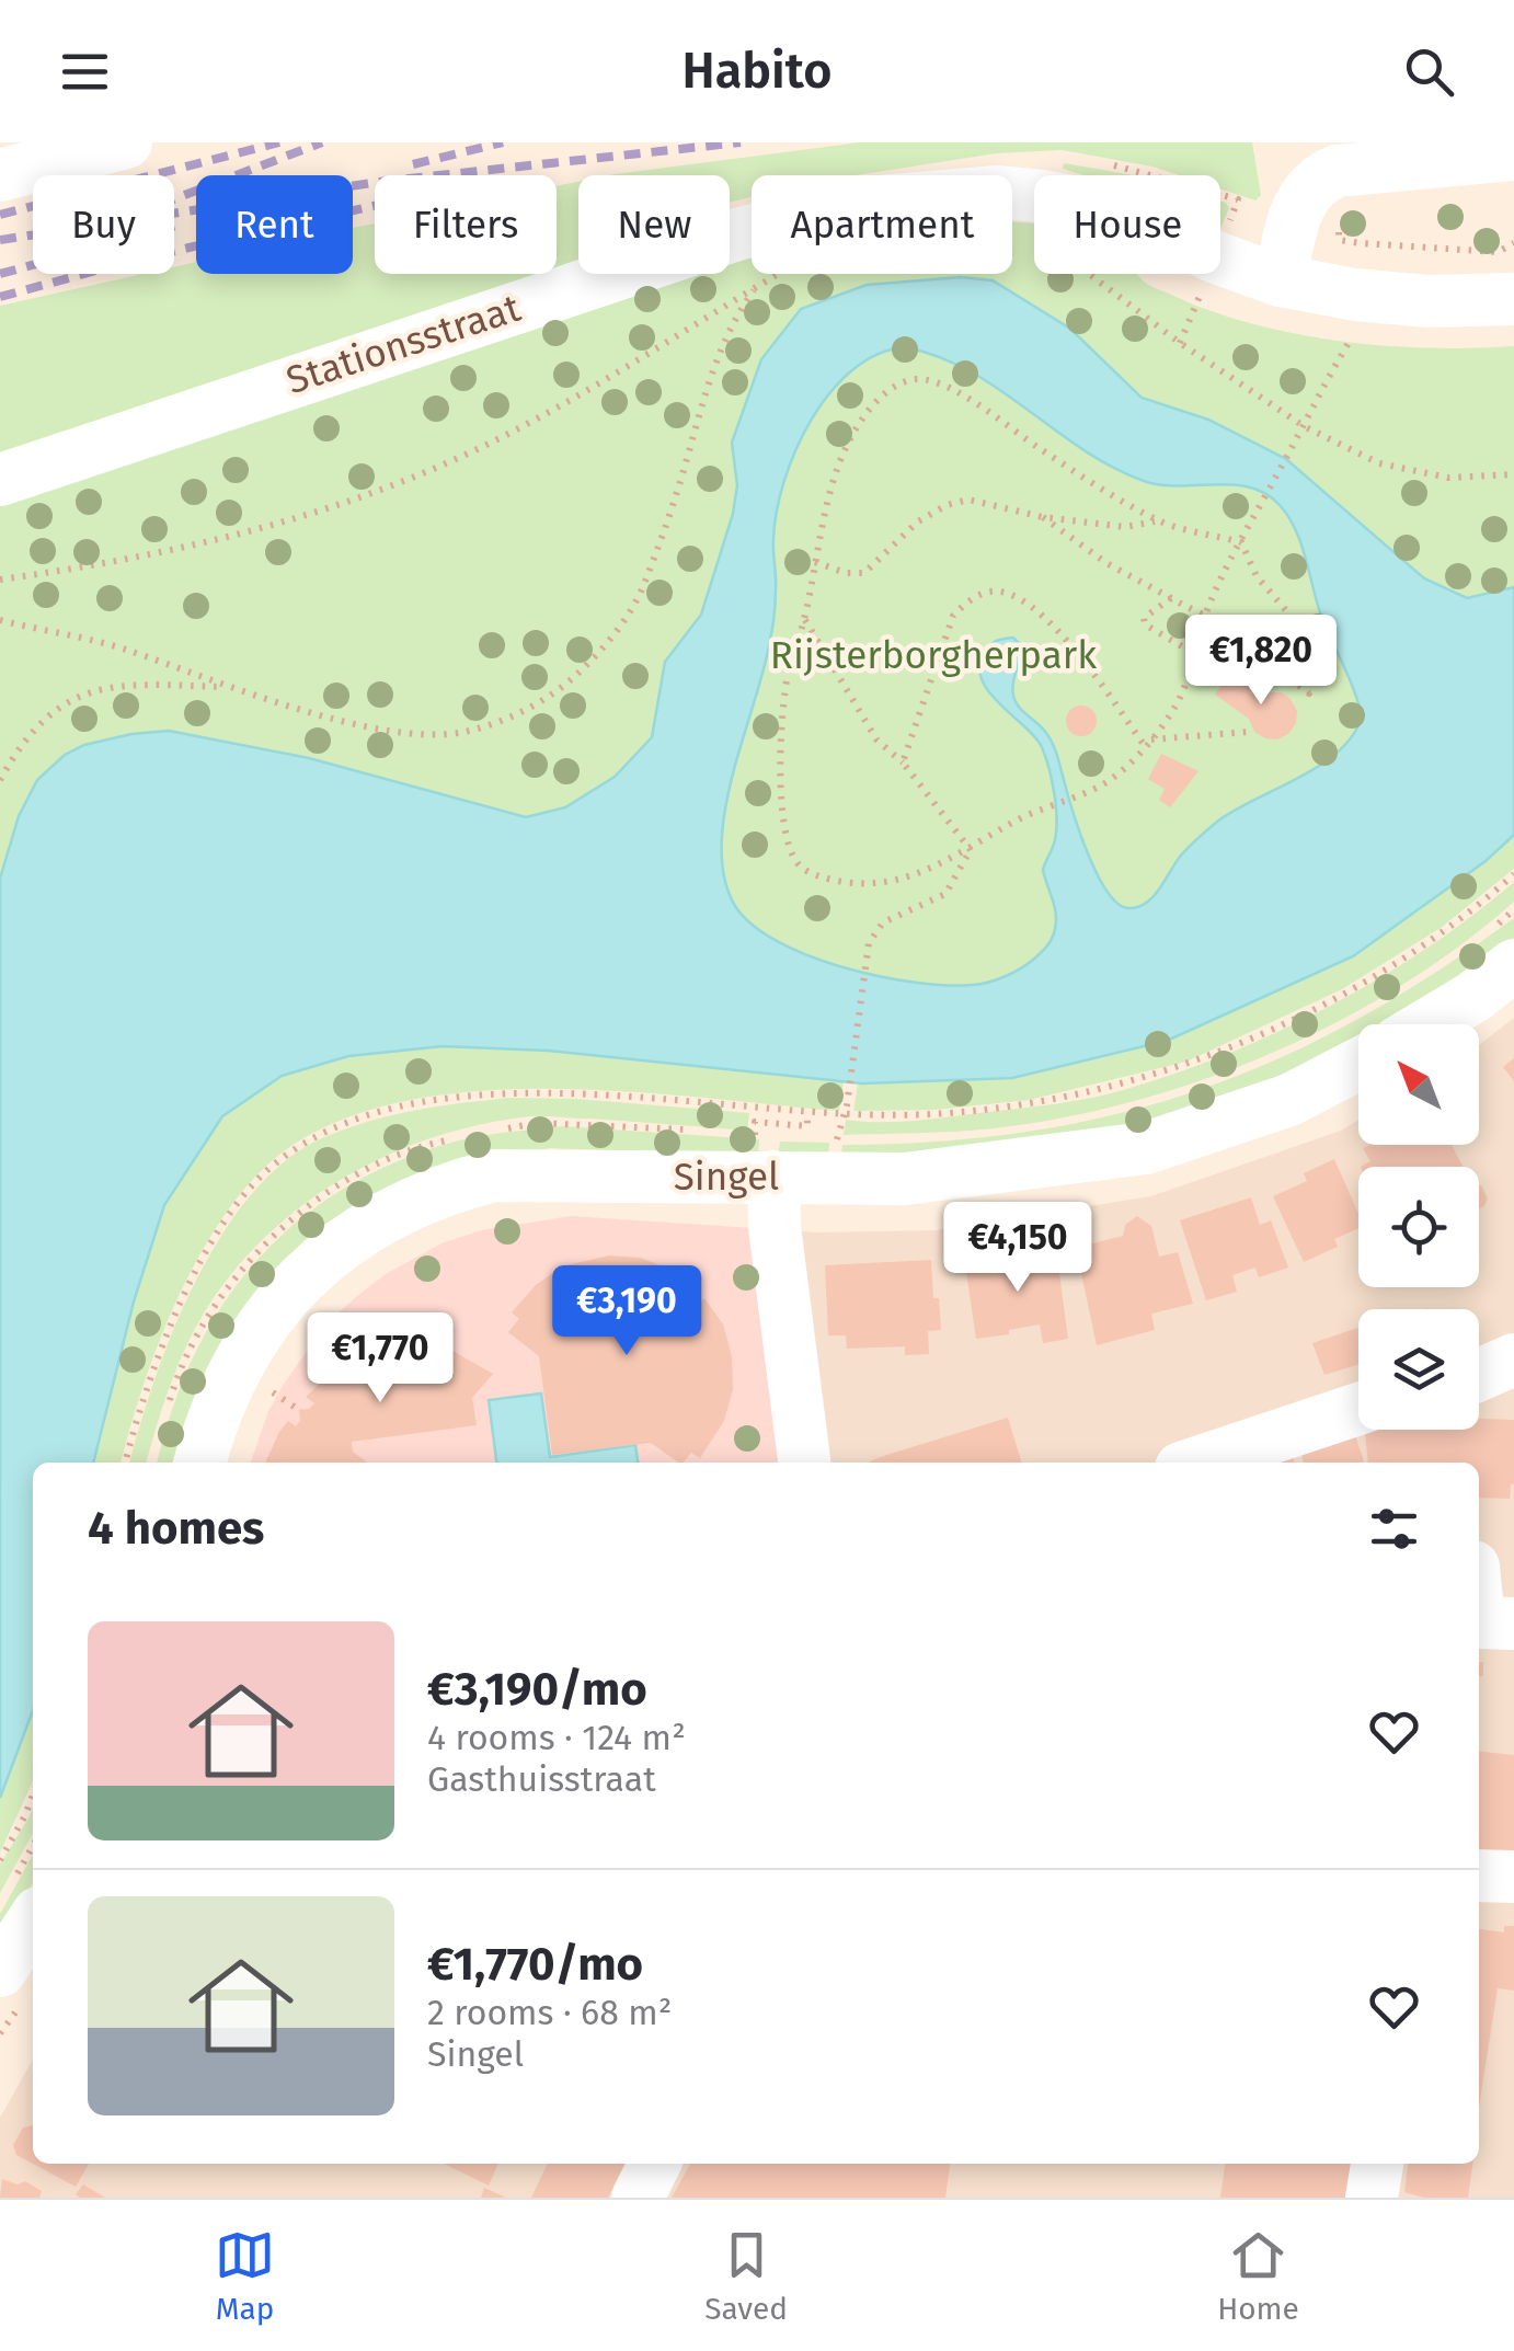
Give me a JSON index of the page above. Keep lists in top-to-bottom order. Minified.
{"streets":{"street":["Stationsstraat","Singel"]},"parks":["Rijsterborgherpark"],"north":"top left","page":{"header":"Habito","chip":["Buy","Rent","Filters","New","Apartment","House"],"price":["€1,820","€4,150","€3,190","€1,770"],"heading":"4 homes","list":[{"name":"€3,190/mo","note":"4 rooms · 124 m² · Gasthuisstraat"},{"name":"€1,770/mo","note":"2 rooms · 68 m² · Singel"}],"tabs":["Map","Saved","Home"]}}
